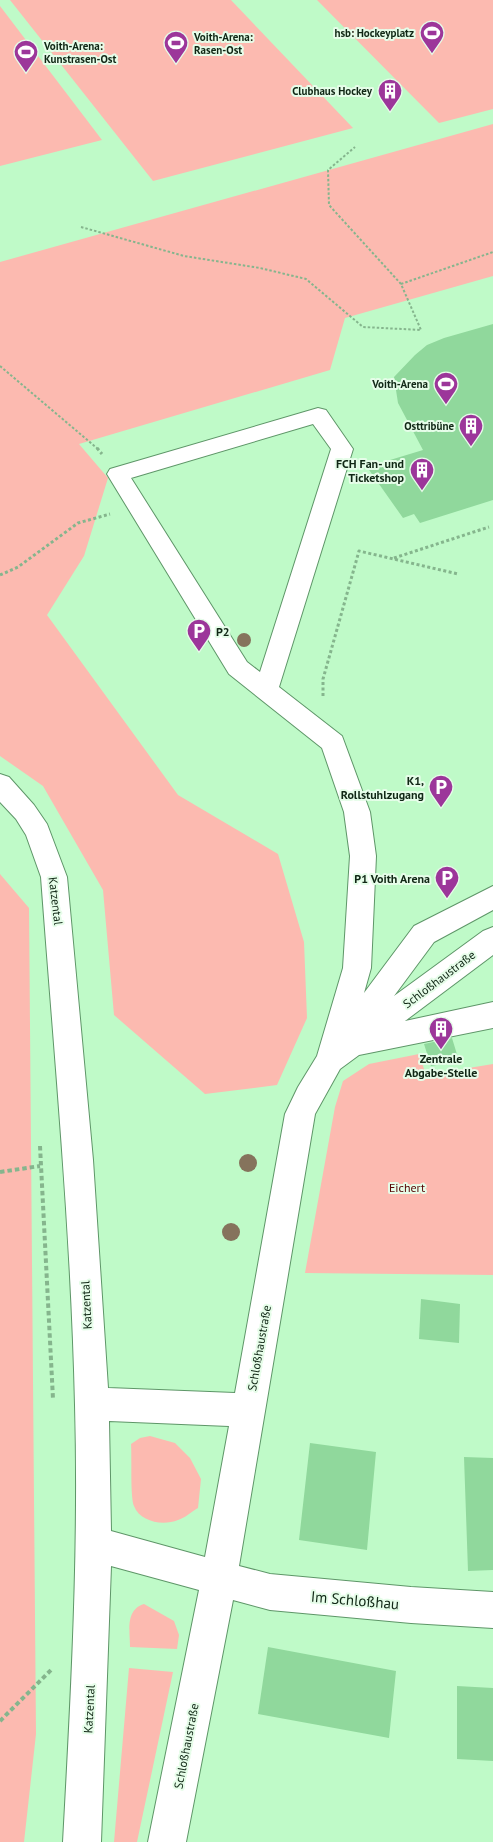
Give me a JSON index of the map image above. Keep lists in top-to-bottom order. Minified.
{"streets":{"street":["Katzental","Schloßhaustraße","Im Schloßhau"]},"crossings":[["Katzental","Im Schloßhau"],["Schloßhaustraße","Im Schloßhau"]],"parks":["Eichert"],"places":{"sports":["hsb: Hockeyplatz","Voith-Arena: Rasen-Ost","Voith-Arena: Kunstrasen-Ost","Voith-Arena"],"building":["Clubhaus Hockey","Osttribüne","FCH Fan- und Ticketshop","Zentrale Abgabe-Stelle"],"parking":["P2","K1, Rollstuhlzugang","P1 Voith Arena"]}}
